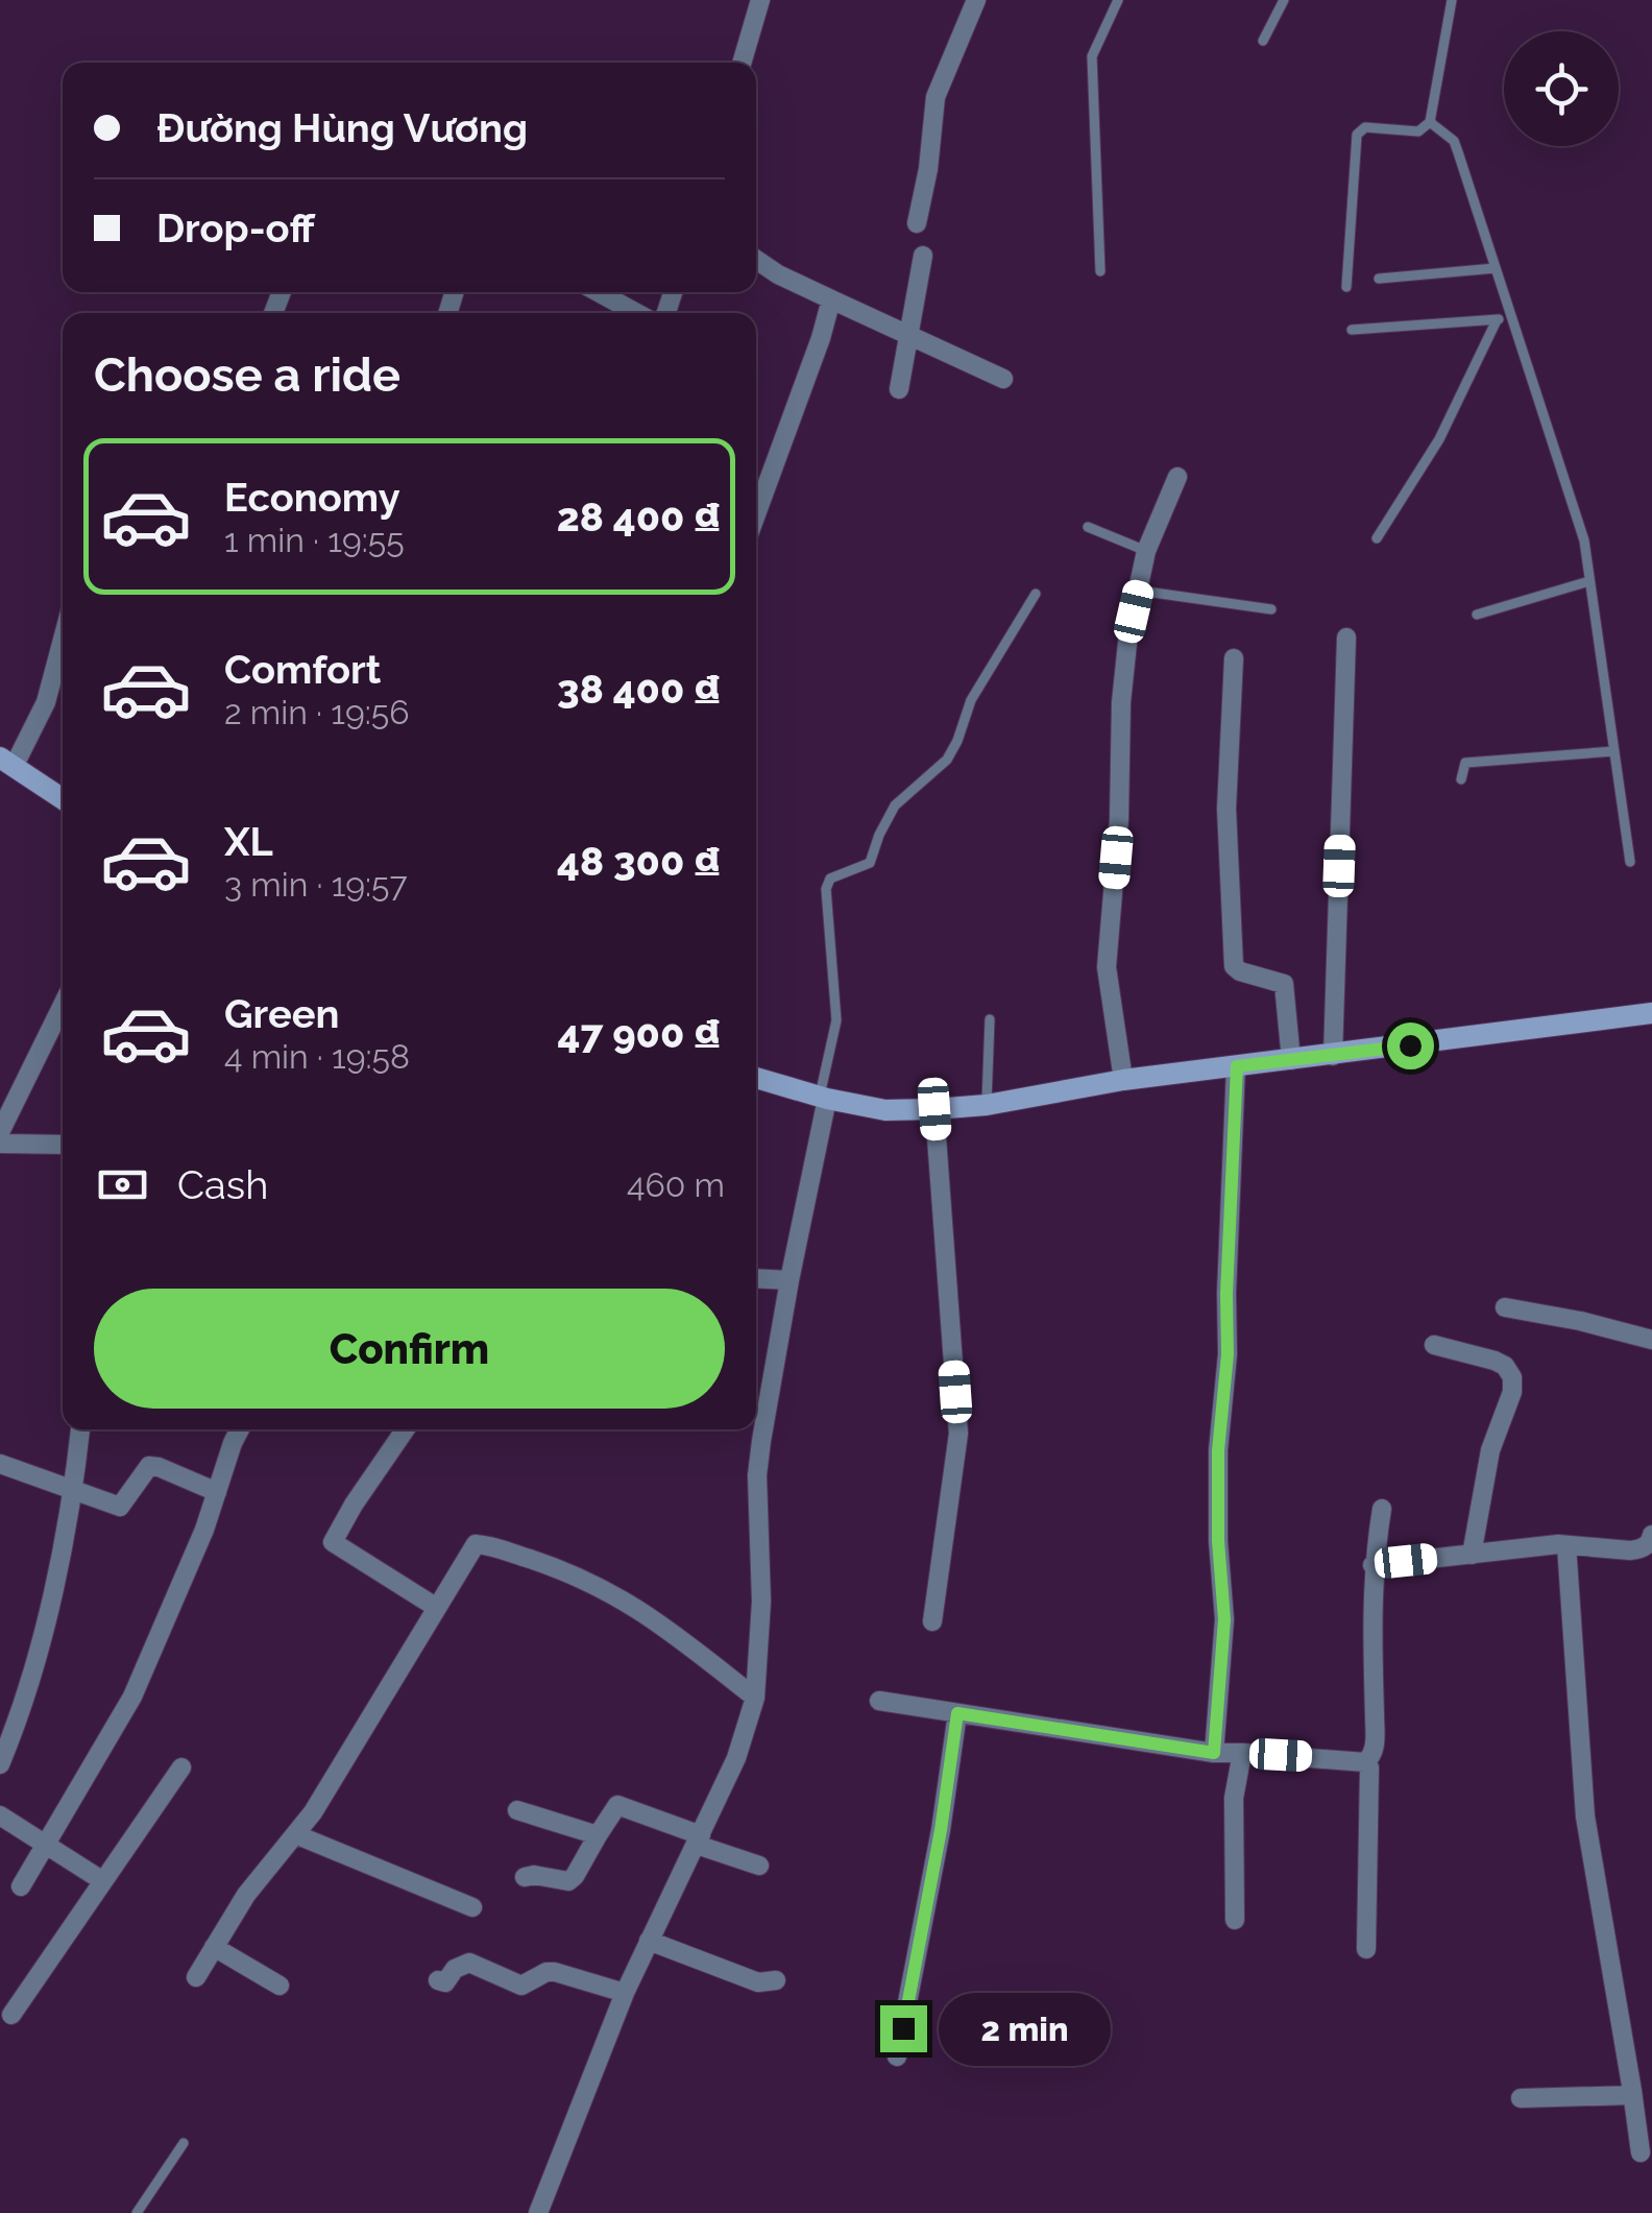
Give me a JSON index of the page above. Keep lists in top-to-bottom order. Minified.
{"page":{"banner":["Đường Hùng Vương","Drop-off"],"heading":"Choose a ride","list":[{"name":"Economy","note":"1 min · 19:55","value":"28 400 ₫"},{"name":"Comfort","note":"2 min · 19:56","value":"38 400 ₫"},{"name":"XL","note":"3 min · 19:57","value":"48 300 ₫"},{"name":"Green","note":"4 min · 19:58","value":"47 900 ₫"}],"pay":["Cash","460 m"],"buttons":"Confirm","bubble":"2 min"}}
